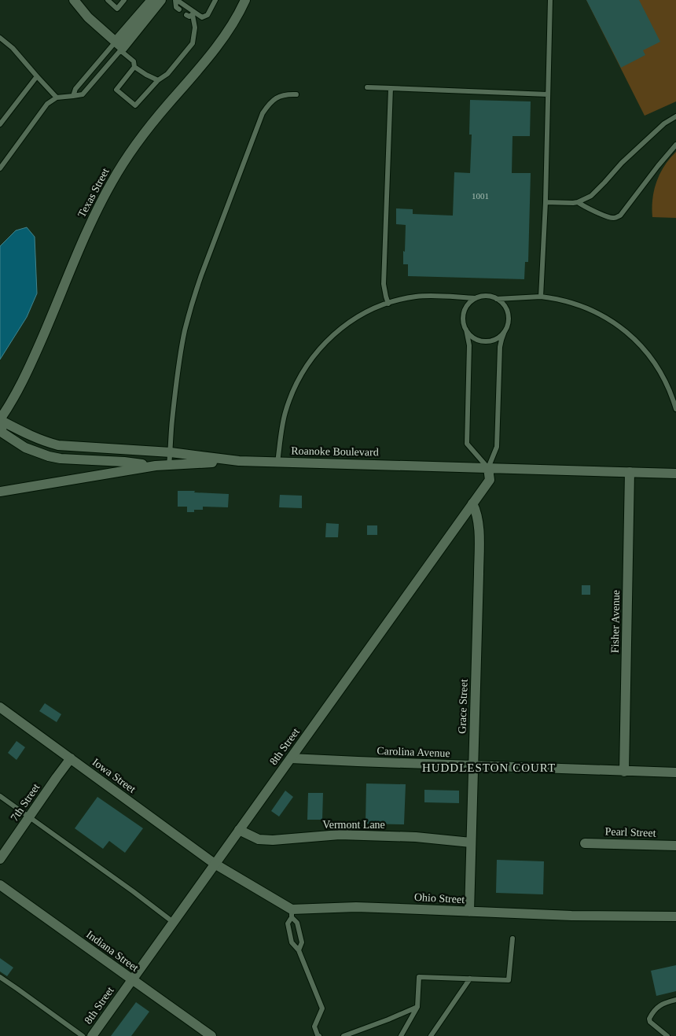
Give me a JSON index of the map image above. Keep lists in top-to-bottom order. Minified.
{"streets":{"street":["Texas Street","Roanoke Boulevard","Fisher Avenue","Grace Street","8th Street","Carolina Avenue","Iowa Street","7th Street","Vermont Lane","Pearl Street","Ohio Street","Indiana Street"]},"crossings":[["Texas Street","Roanoke Boulevard"],["Roanoke Boulevard","Fisher Avenue"],["Roanoke Boulevard","8th Street"],["Fisher Avenue","Carolina Avenue"],["Grace Street","8th Street"],["Grace Street","Carolina Avenue"],["Grace Street","Vermont Lane"],["Grace Street","Ohio Street"],["8th Street","Carolina Avenue"],["8th Street","Iowa Street"],["8th Street","Vermont Lane"],["8th Street","Indiana Street"],["Iowa Street","7th Street"]],"districts":["HUDDLESTON COURT"],"house_numbers":["1001"]}
